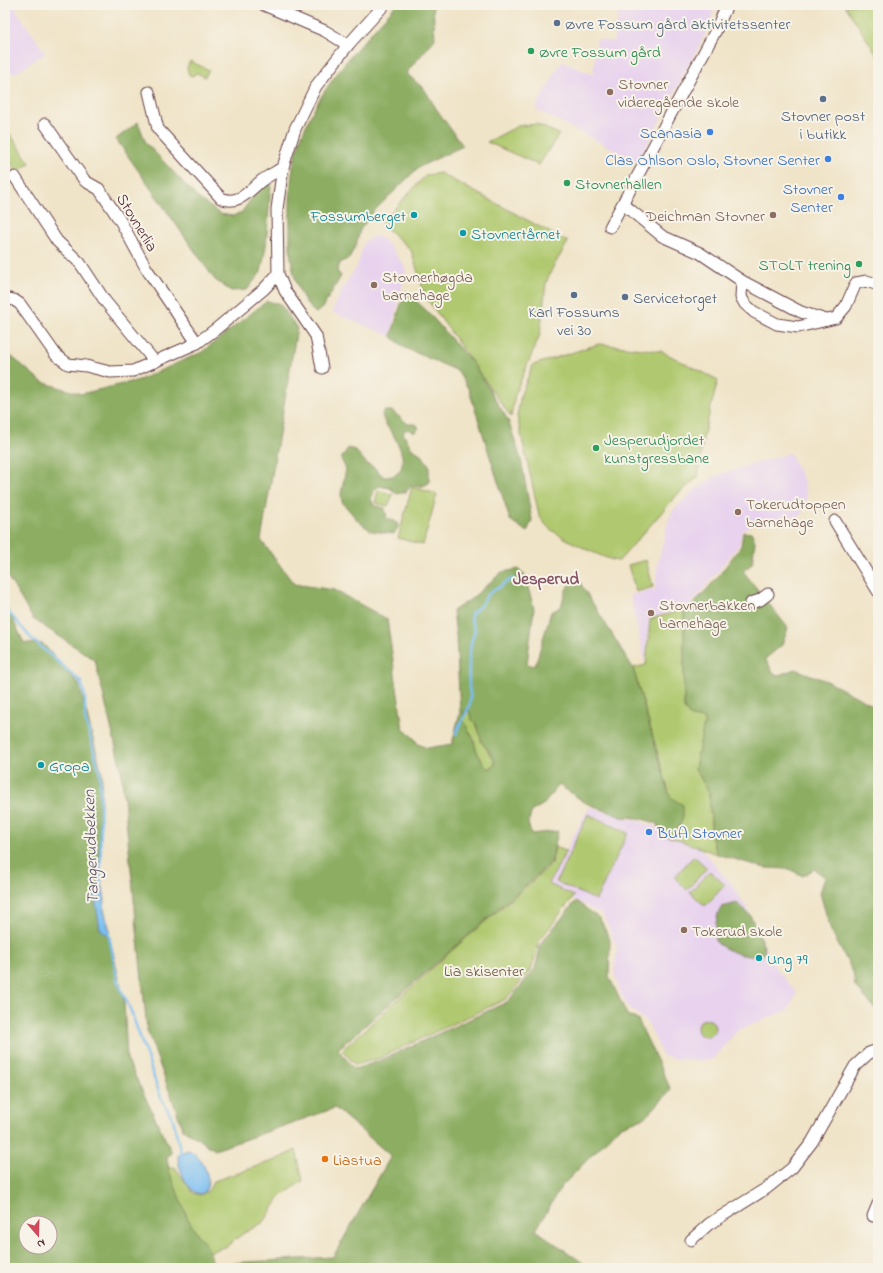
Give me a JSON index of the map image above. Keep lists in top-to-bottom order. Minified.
{"streets":{"street":["Stovnerlia"]},"districts":["Jesperud"],"water":["Tangerudbekken"],"parks":["Lia skisenter"],"places":["Øvre Fossum gård aktivitetssenter","Øvre Fossum gård","Stovner videregående skole","Stovner post i butikk","Scanasia","Clas Ohlson Oslo, Stovner Senter","Stovnerhallen","Stovner Senter","Fossumberget","Deichman Stovner","Stovnertårnet","STOLT trening","Stovnerhøgda barnehage","Karl Fossums vei 30","Servicetorget","Jesperudjordet kunstgressbane","Tokerudtoppen barnehage","Stovnerbakken barnehage","Gropa","BUA Stovner","Tokerud skole","Ung 79","Liastua"],"north":"bottom"}
